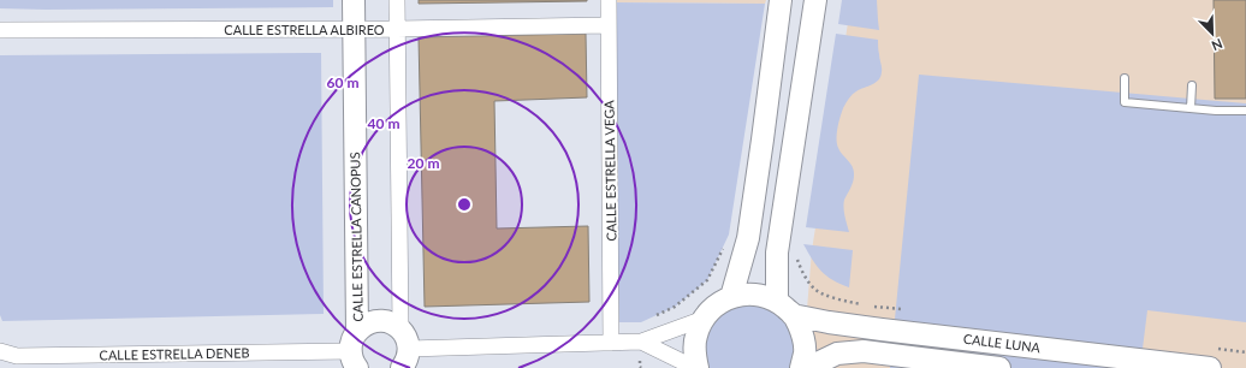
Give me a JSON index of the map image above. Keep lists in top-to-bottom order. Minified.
{"streets":{"street":["CALLE ESTRELLA ALBIREO","CALLE ESTRELLA VEGA","CALLE ESTRELLA CANOPUS","CALLE LUNA","CALLE ESTRELLA DENEB"]},"crossings":[["CALLE ESTRELLA ALBIREO","CALLE ESTRELLA VEGA"],["CALLE ESTRELLA ALBIREO","CALLE ESTRELLA CANOPUS"]],"north":"bottom right","rings":["60 m","40 m","20 m"]}
